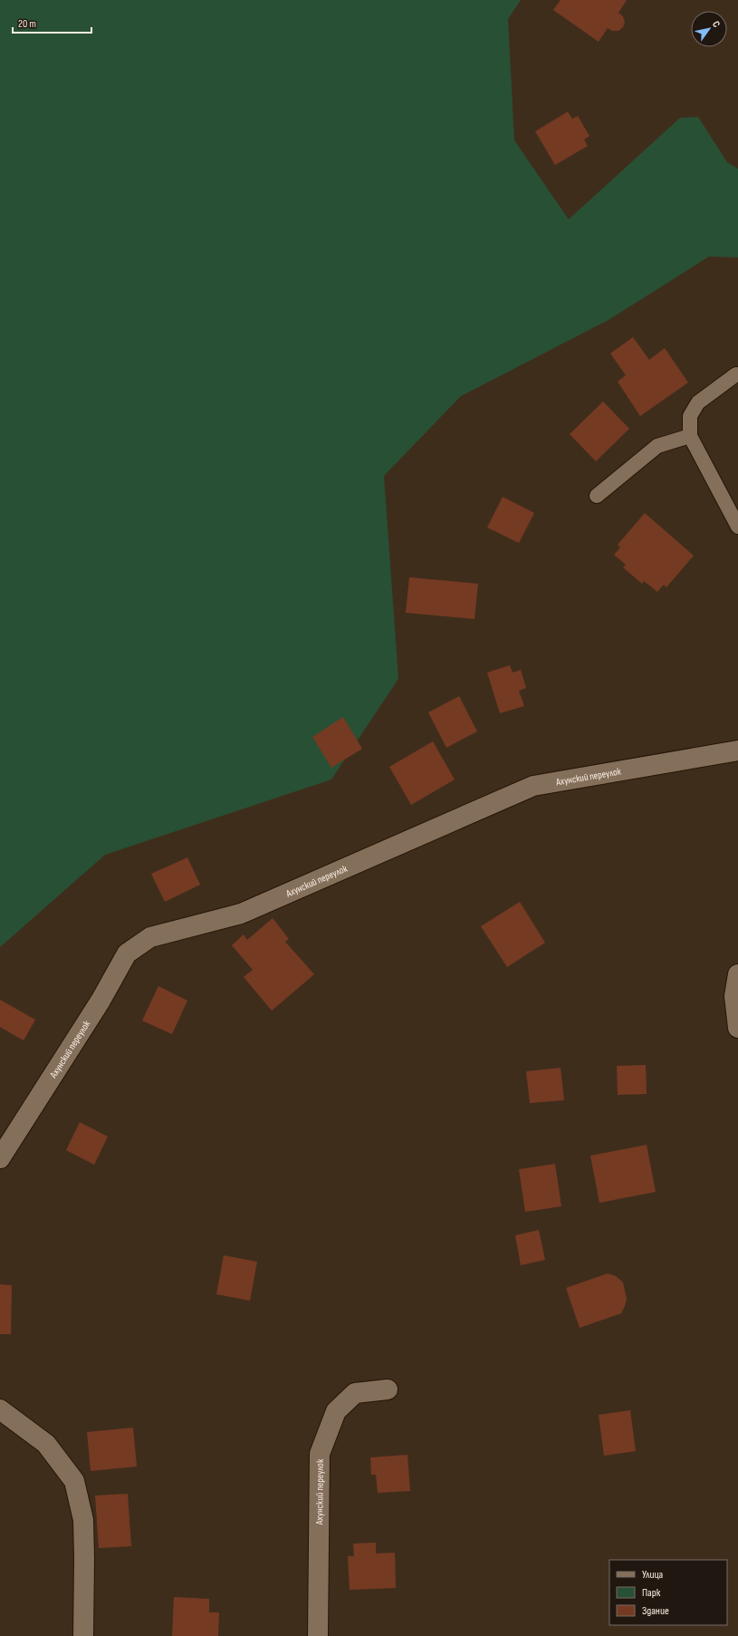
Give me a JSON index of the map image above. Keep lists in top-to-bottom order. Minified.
{"streets":{"street":["Ахунский переулок"]},"legend":["Улица","Парк","Здание"],"scale_bar":"20 m","north":"top right"}
